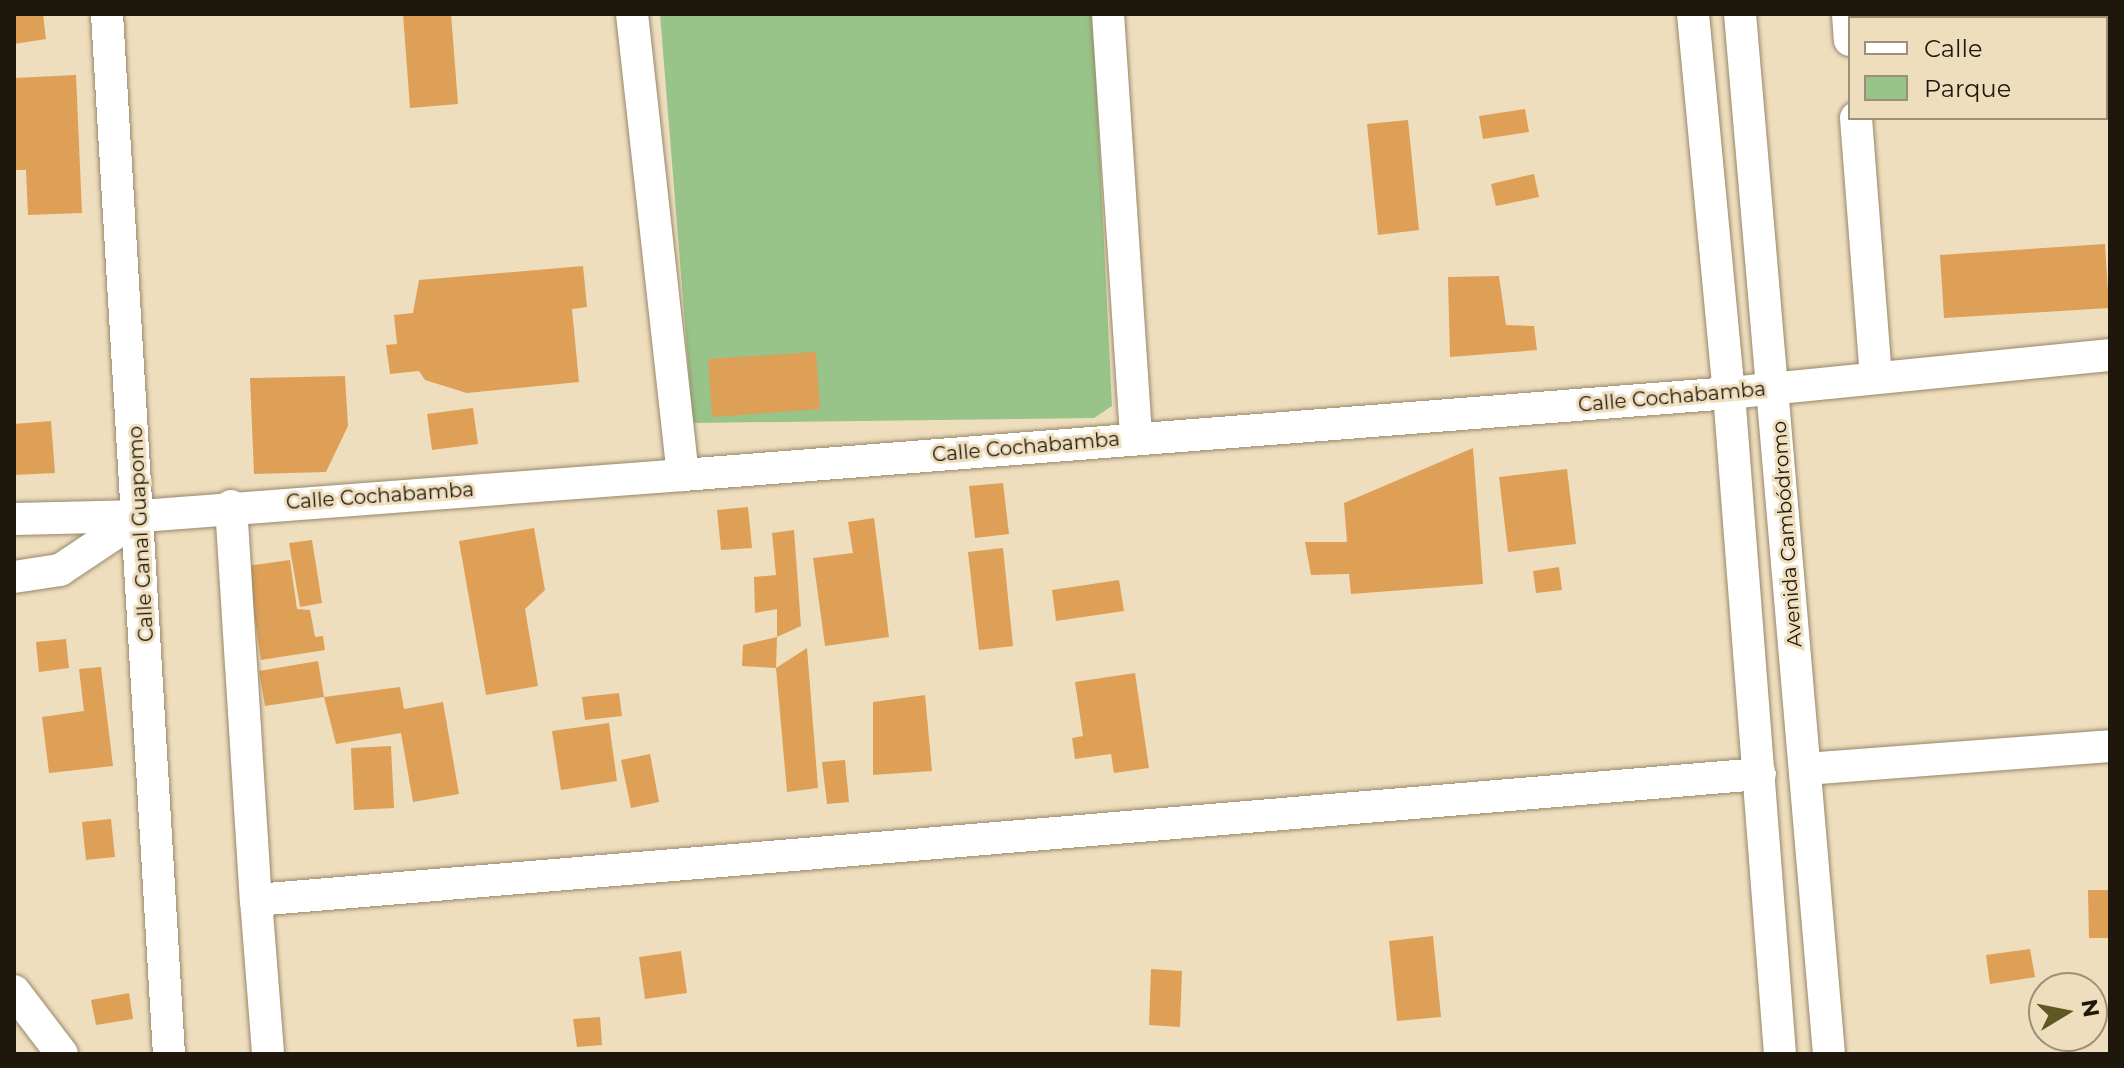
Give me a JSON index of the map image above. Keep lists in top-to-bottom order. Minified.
{"streets":{"street":["Calle Cochabamba","Calle Canal Guapomo","Avenida Cambódromo"]},"crossings":[["Calle Cochabamba","Calle Canal Guapomo"],["Calle Cochabamba","Avenida Cambódromo"]],"legend":["Calle","Parque"],"north":"right"}
